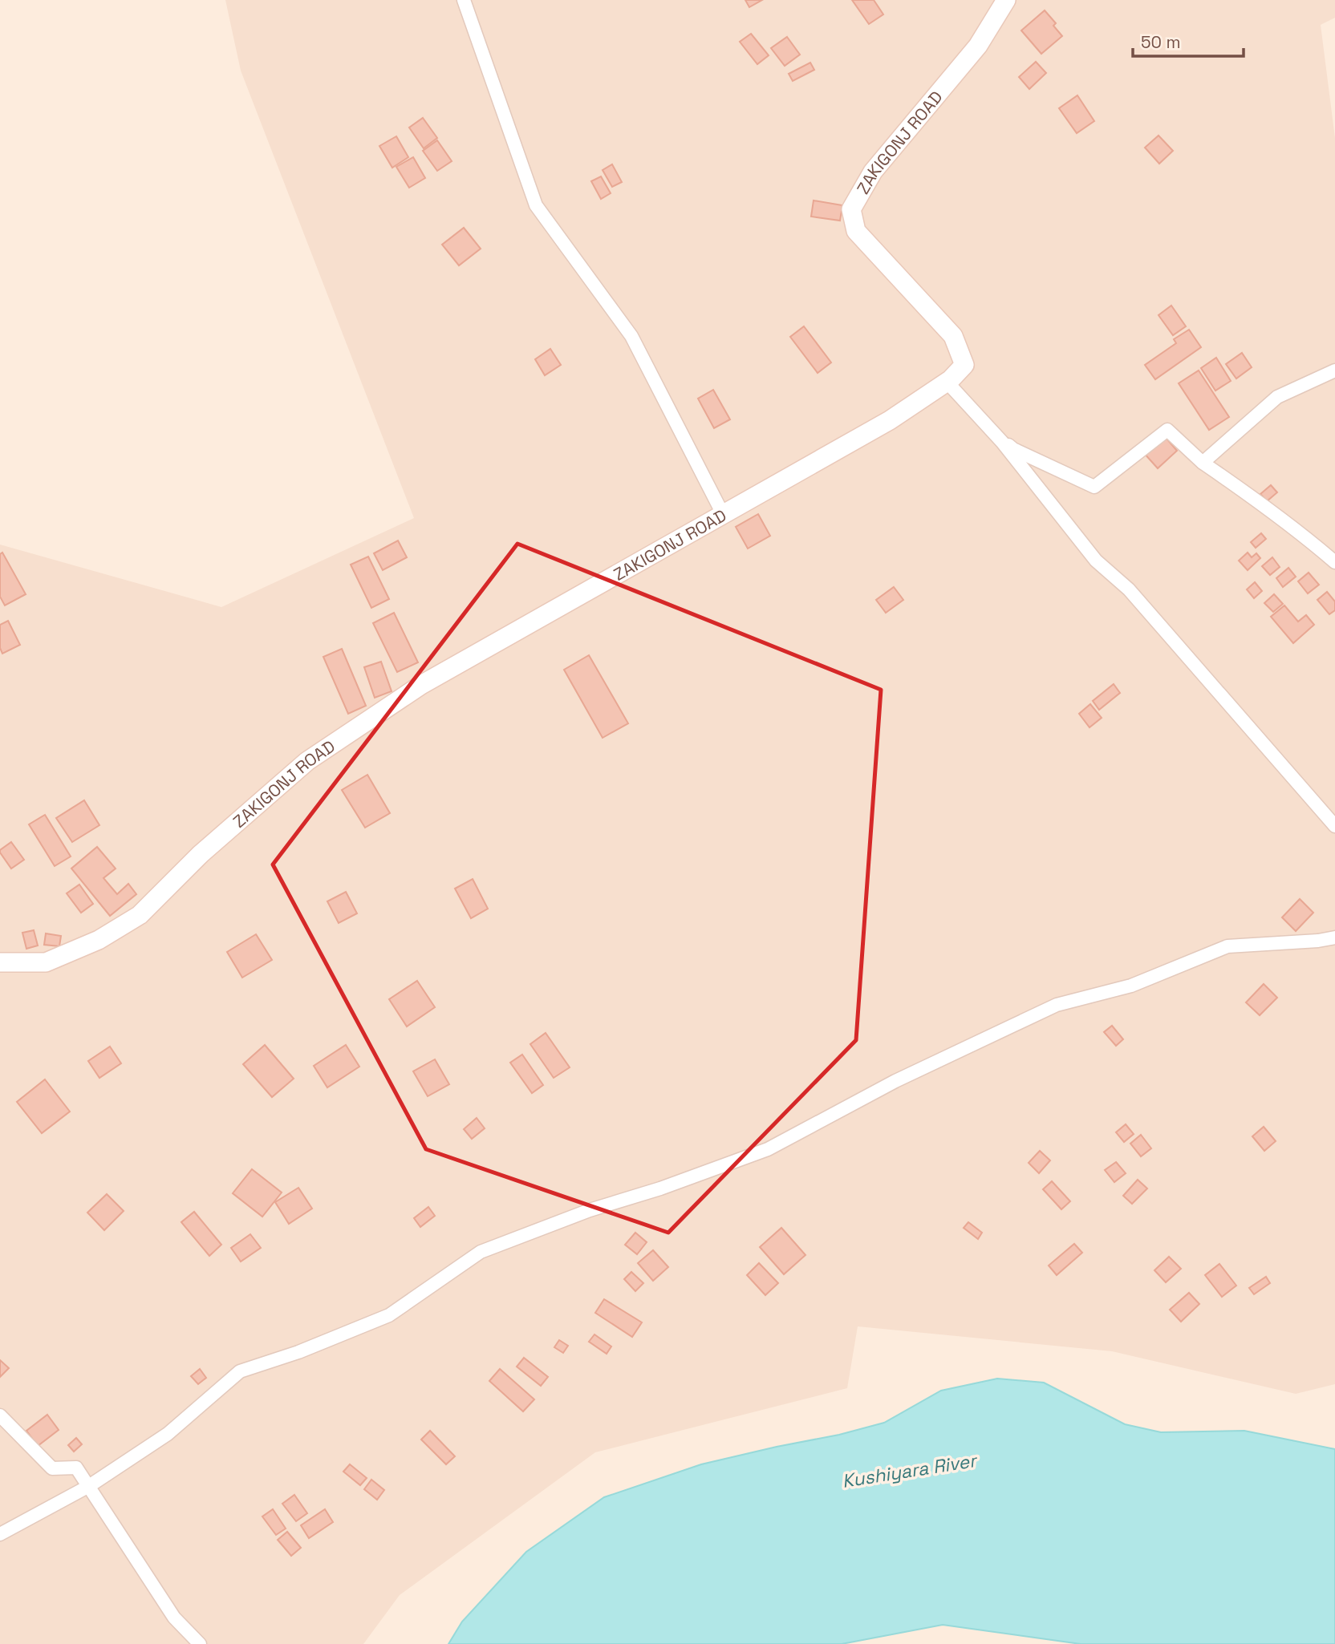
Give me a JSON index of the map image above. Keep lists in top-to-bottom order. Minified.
{"streets":{"main road":["ZAKIGONJ ROAD"]},"water":["Kushiyara River"],"scale_bar":"50 m"}
